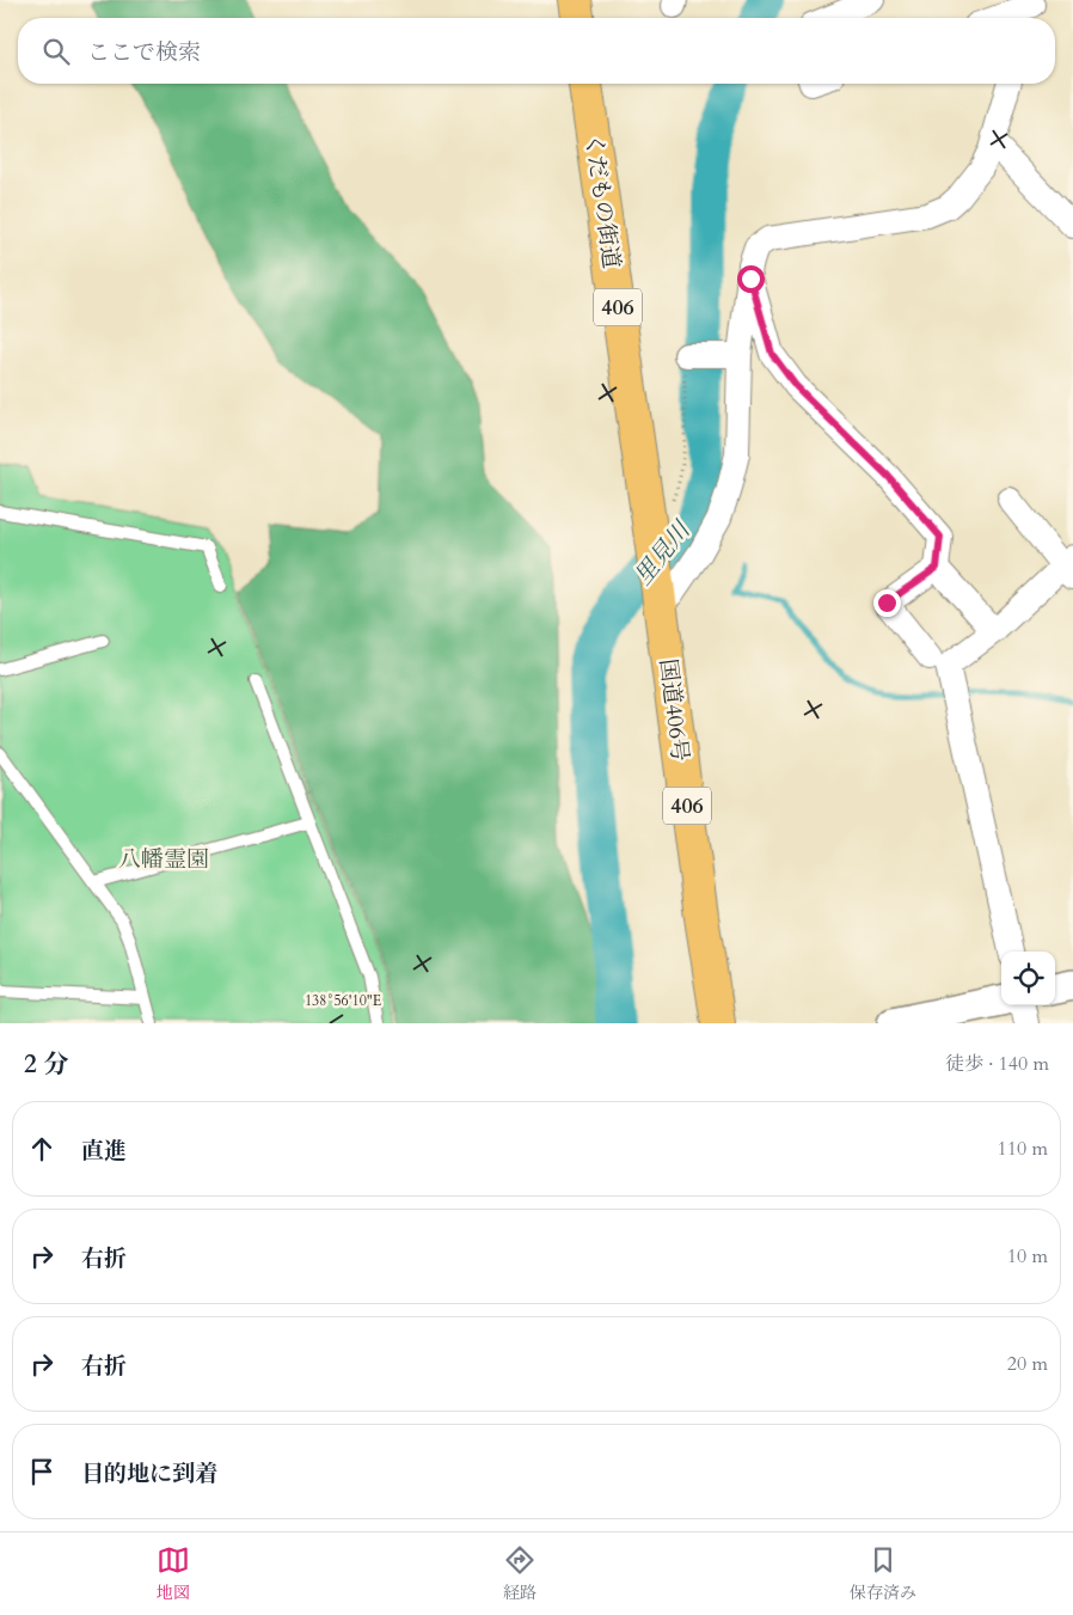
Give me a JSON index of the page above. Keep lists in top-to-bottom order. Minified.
{"streets":{"highway":["くだもの街道","406","国道406号"]},"crossings":[["くだもの街道","国道406号"]],"water":["里見川"],"parks":["八幡霊園"],"page":{"search":"ここで検索","heading":["2 分","徒歩 · 140 m"],"list":[["直進","110 m"],["右折","10 m"],["右折","20 m"],"目的地に到着"],"nav":["地図","経路","保存済み"]},"coordinates":["138°56'10\"E"]}
